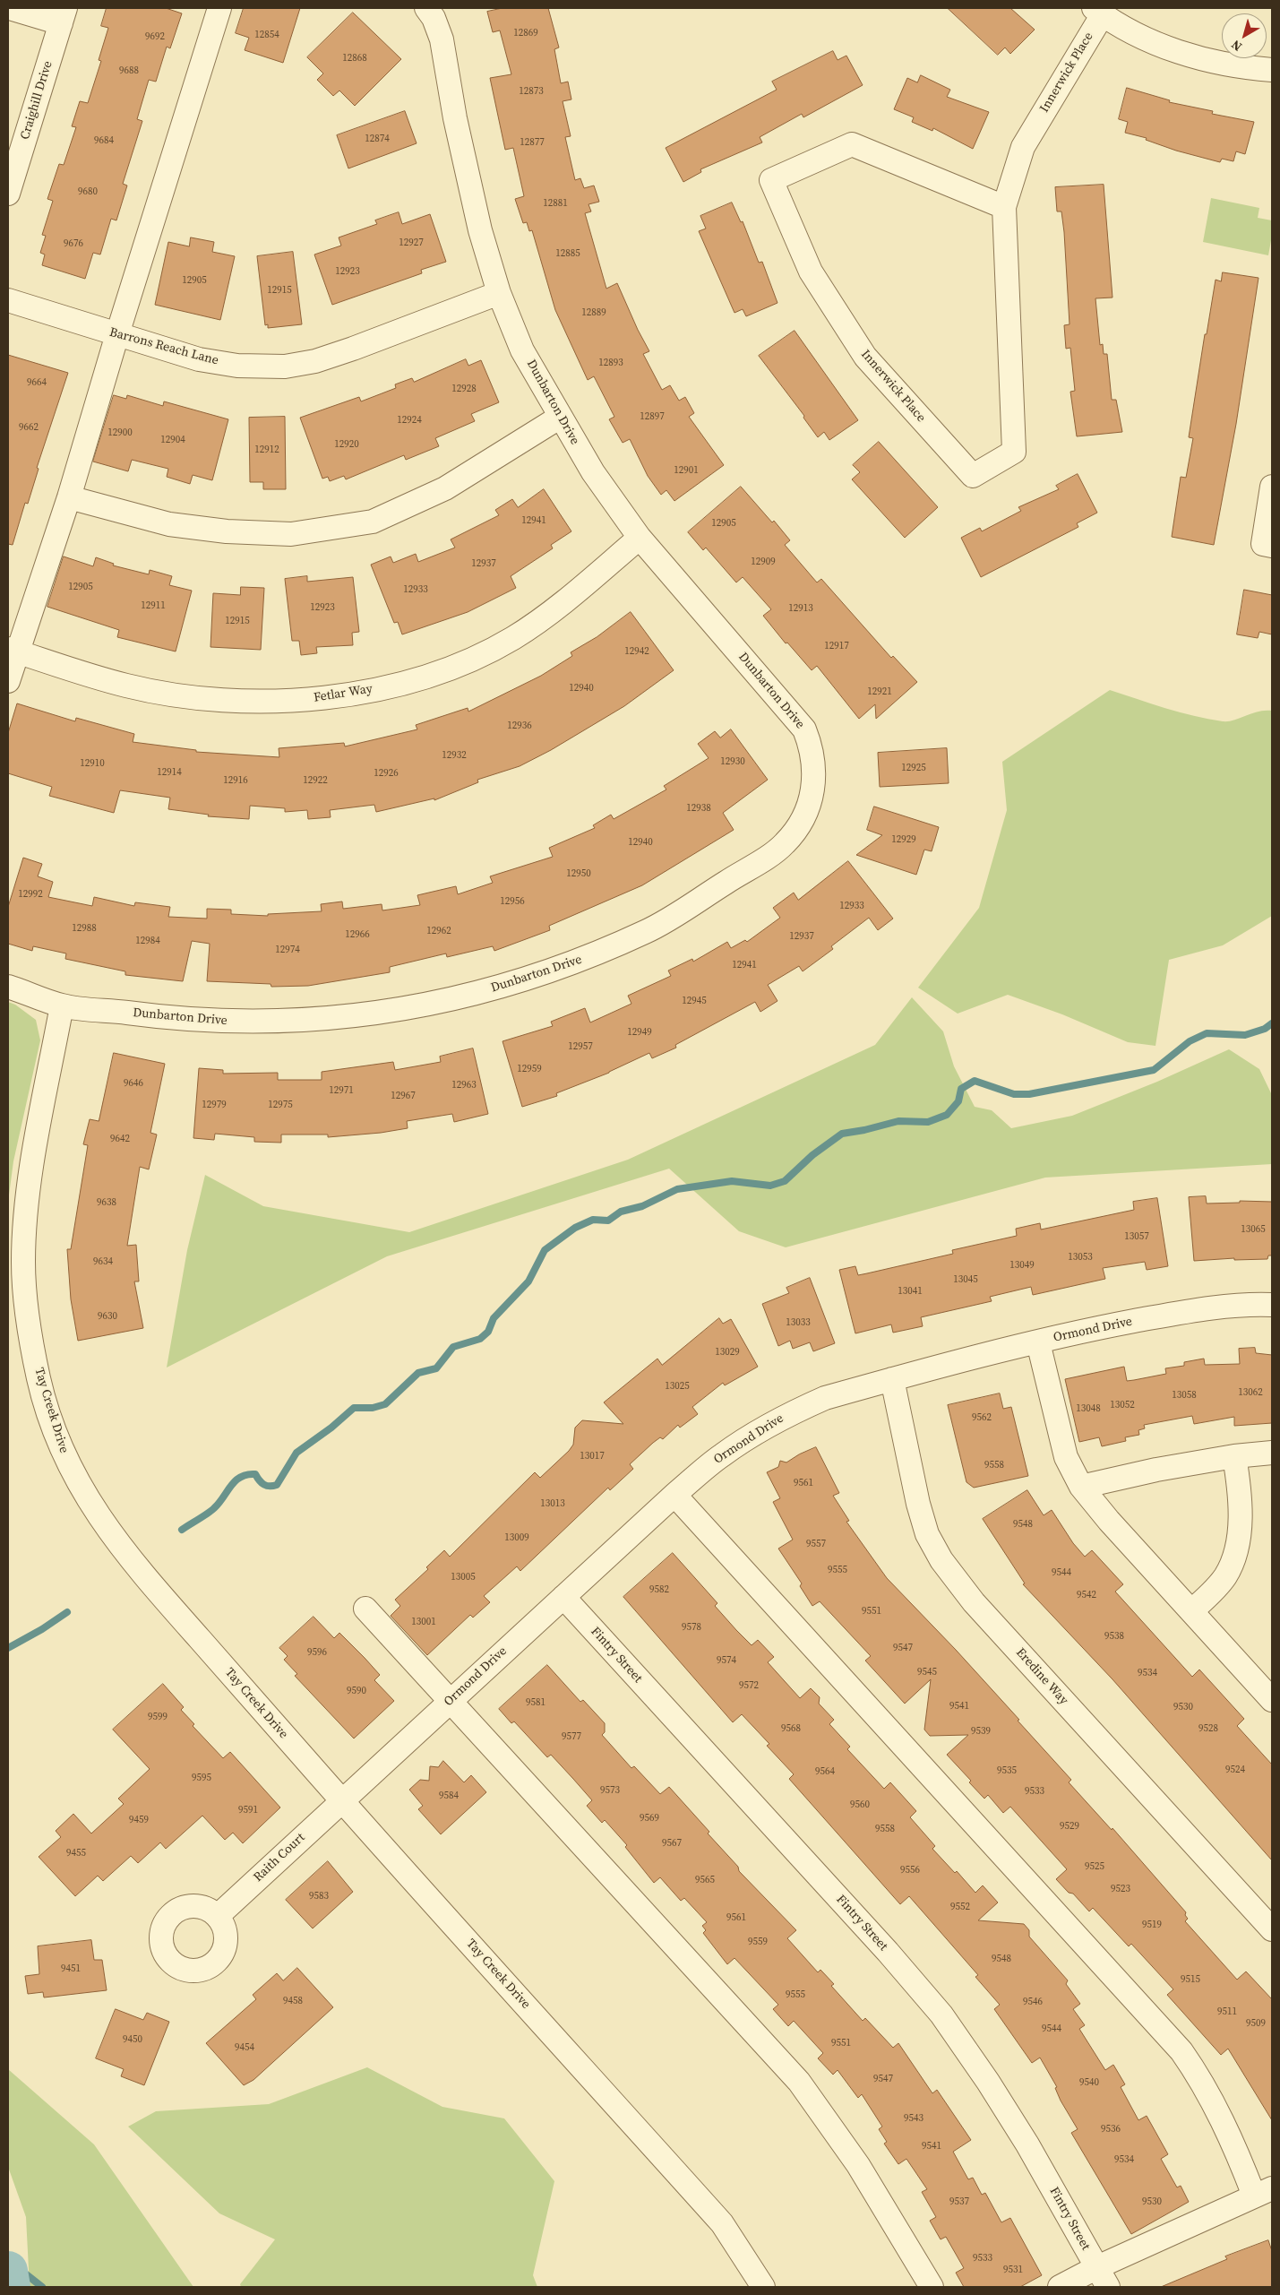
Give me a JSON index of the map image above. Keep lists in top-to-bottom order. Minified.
{"streets":{"street":["Innerwick Place","Craighill Drive","Barrons Reach Lane","Dunbarton Drive","Fetlar Way","Ormond Drive","Tay Creek Drive","Fintry Street","Eredine Way","Raith Court"]},"crossings":[["Barrons Reach Lane","Dunbarton Drive"],["Dunbarton Drive","Fetlar Way"],["Dunbarton Drive","Tay Creek Drive"],["Ormond Drive","Tay Creek Drive"],["Ormond Drive","Fintry Street"],["Ormond Drive","Eredine Way"],["Ormond Drive","Raith Court"],["Tay Creek Drive","Raith Court"]],"house_numbers":["12869","12854","9692","12868","9688","12873","12874","9684","12877","9680","12881","12927","9676","12885","12923","12905","12915","12889","12893","9664","12928","12897","12924","9662","12900","12904","12920","12912","12901","12941","12905","12909","12937","12905","12933","12911","12923","12913","12915","12917","12942","12940","12921","12936","12932","12930","12910","12925","12914","12926","12916","12922","12938","12929","12940","12950","12992","12956","12933","12988","12962","12966","12937","12984","12974","12941","12945","12949","12957","12959","9646","12963","12971","12967","12979","12975","9642","9638","13065","13057","13053","9634","13049","13045","13041","9630","13033","13029","13025","13062","13058","13052","13048","9562","13017","9558","9561","13013","9548","13009","9557","9555","9544","13005","9582","9542","9551","13001","9578","9538","9547","9596","9574","9545","9534","9572","9590","9581","9541","9530","9599","9568","9528","9539","9577","9524","9535","9564","9595","9573","9533","9584","9560","9591","9569","9459","9529","9558","9567","9455","9525","9556","9565","9523","9583","9552","9561","9519","9559","9548","9451","9515","9555","9458","9546","9511","9509","9544","9450","9551","9454","9547","9540","9543","9536","9541","9534","9537","9530","9533","9531"],"north":"bottom left"}
